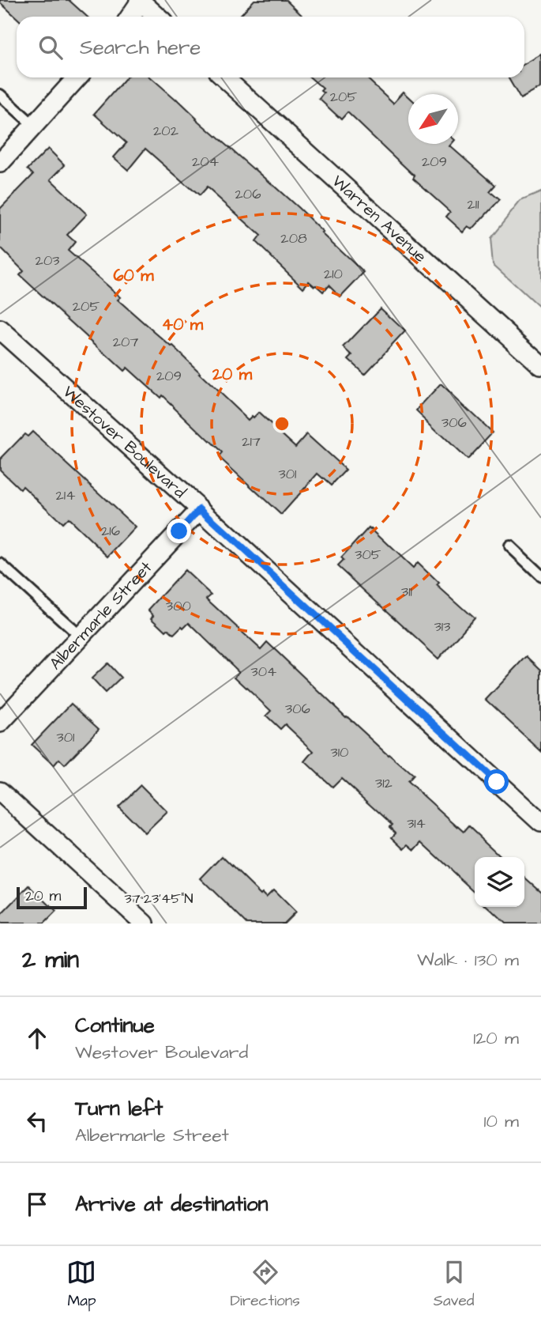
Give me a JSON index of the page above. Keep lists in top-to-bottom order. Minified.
{"streets":{"street":["Warren Avenue","Westover Boulevard","Albermarle Street"]},"crossings":[["Westover Boulevard","Albermarle Street"]],"house_numbers":["205","202","204","209","206","211","208","203","210","205","207","209","306","217","301","214","216","305","311","300","313","304","306","301","310","312","314"],"scale_bar":"20 m","north":"bottom left","page":{"search":"Search here","scale":"20 m","heading":["2 min","Walk · 130 m"],"list":[["Continue","Westover Boulevard","120 m"],["Turn left","Albermarle Street","10 m"],"Arrive at destination"],"nav":["Map","Directions","Saved"]},"coordinates":["37°23'45\"N"],"rings":["60 m","40 m","20 m"]}
